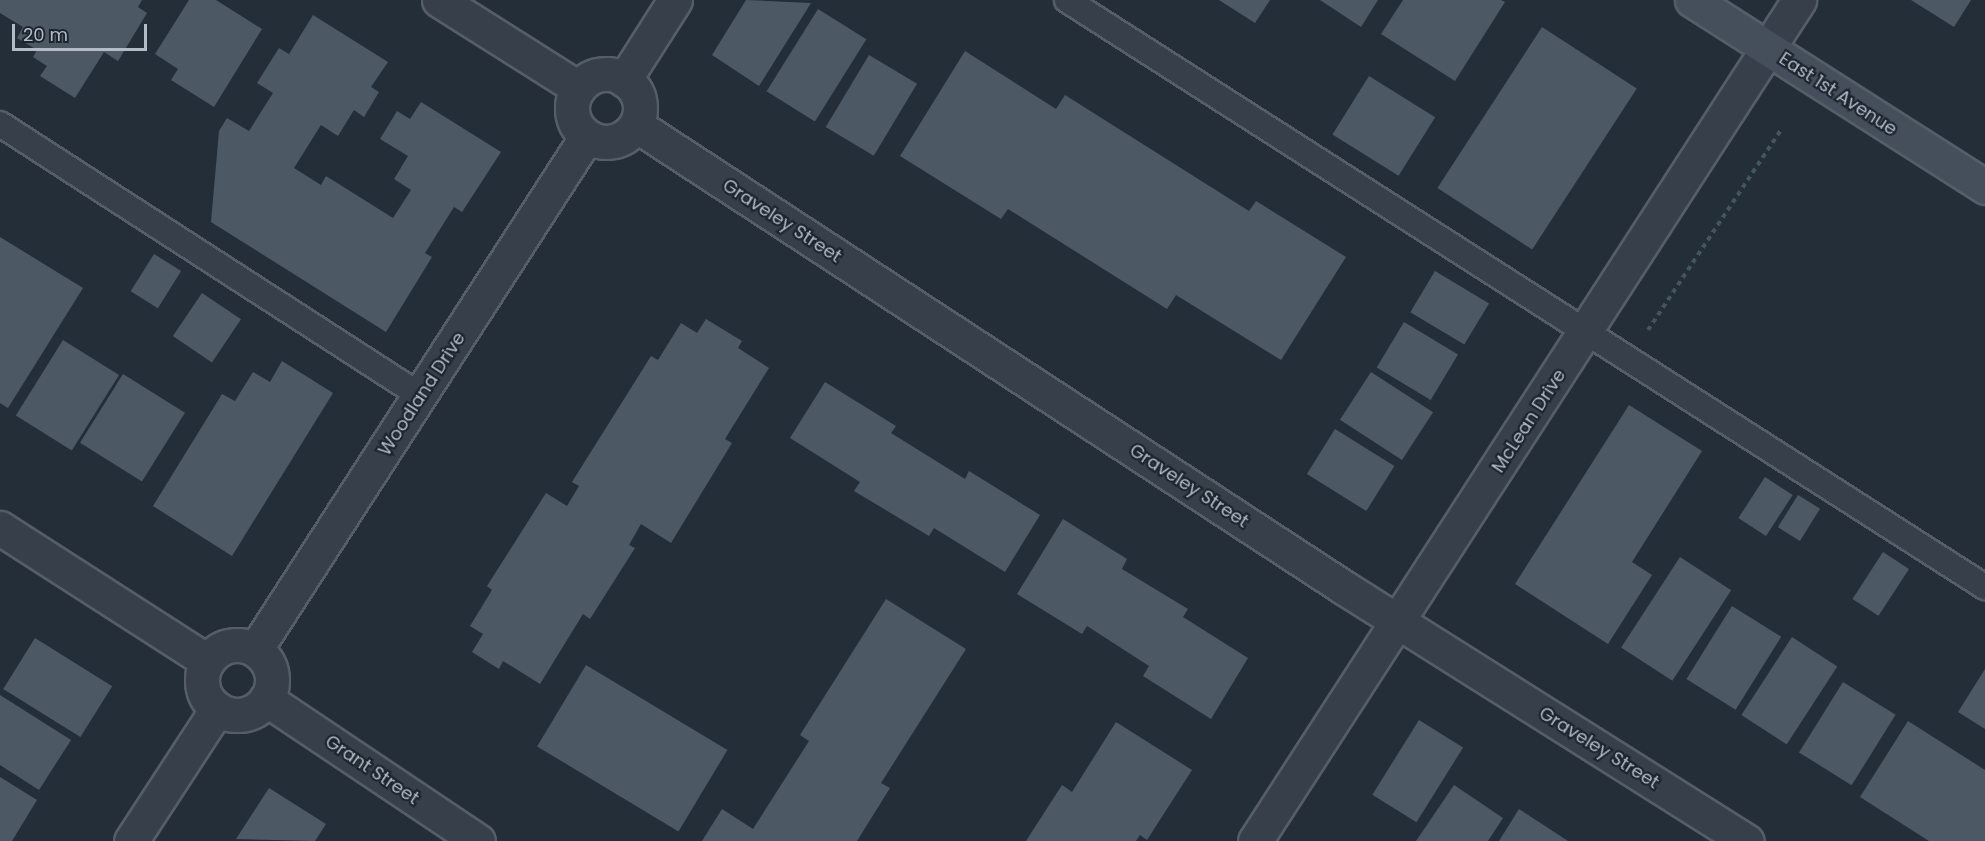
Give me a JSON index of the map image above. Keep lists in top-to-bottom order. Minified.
{"streets":{"main road":["East 1st Avenue"],"street":["Graveley Street","Woodland Drive","McLean Drive","Grant Street"]},"crossings":[["East 1st Avenue","McLean Drive"],["Graveley Street","Woodland Drive"],["Graveley Street","McLean Drive"],["Woodland Drive","Grant Street"]],"scale_bar":"20 m"}
